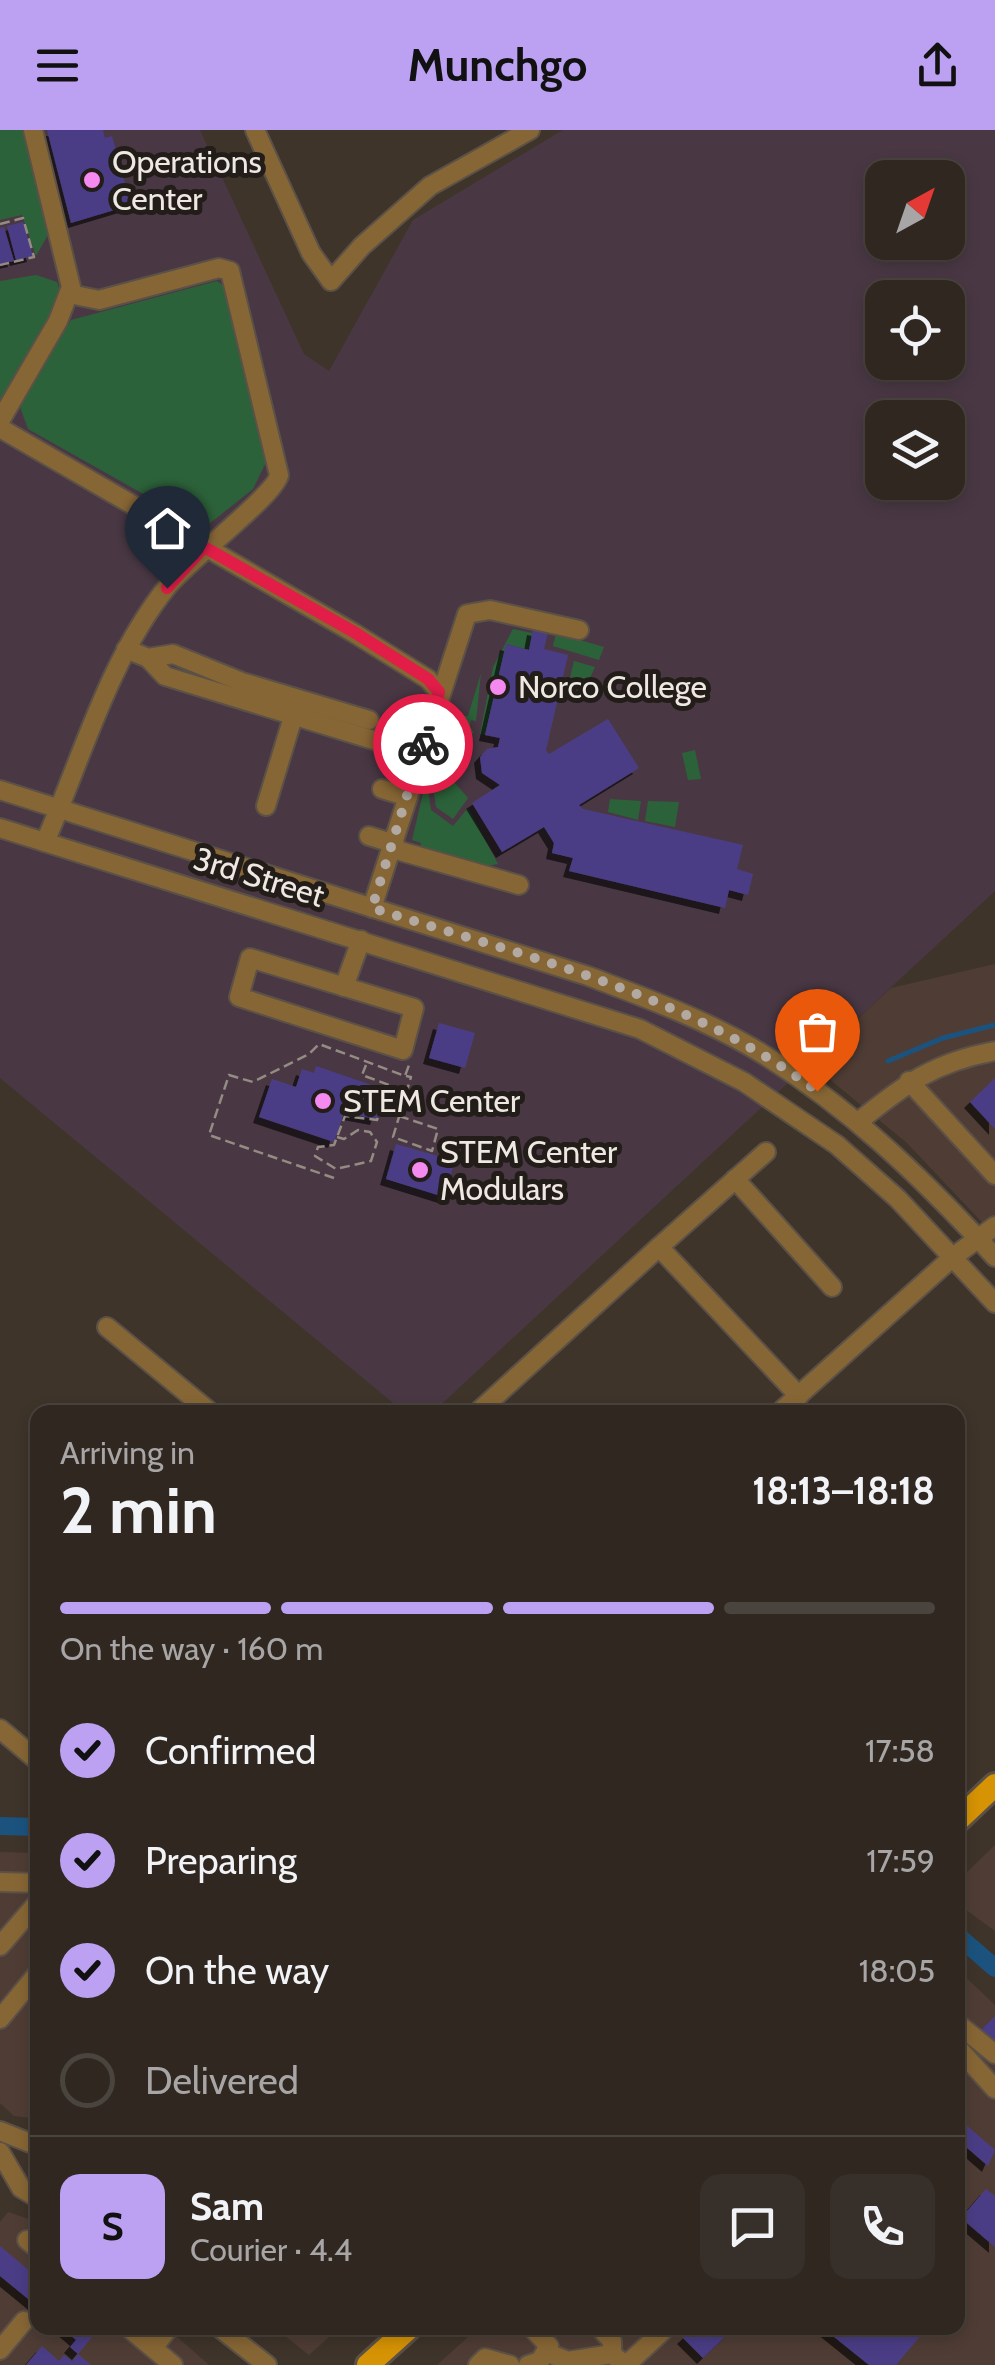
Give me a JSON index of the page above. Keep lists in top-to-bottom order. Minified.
{"streets":{"street":["3rd Street"]},"places":["Operations Center","Norco College","STEM Center","STEM Center Modulars"],"north":"top right","page":{"header":"Munchgo","heading":["2 min","Arriving in","18:13–18:18"],"panel":["Sam","Courier · 4.4"],"bar":"On the way · 160 m","list":[["Confirmed","17:58"],["Preparing","17:59"],["On the way","18:05"],"Delivered"],"round":"S"}}
